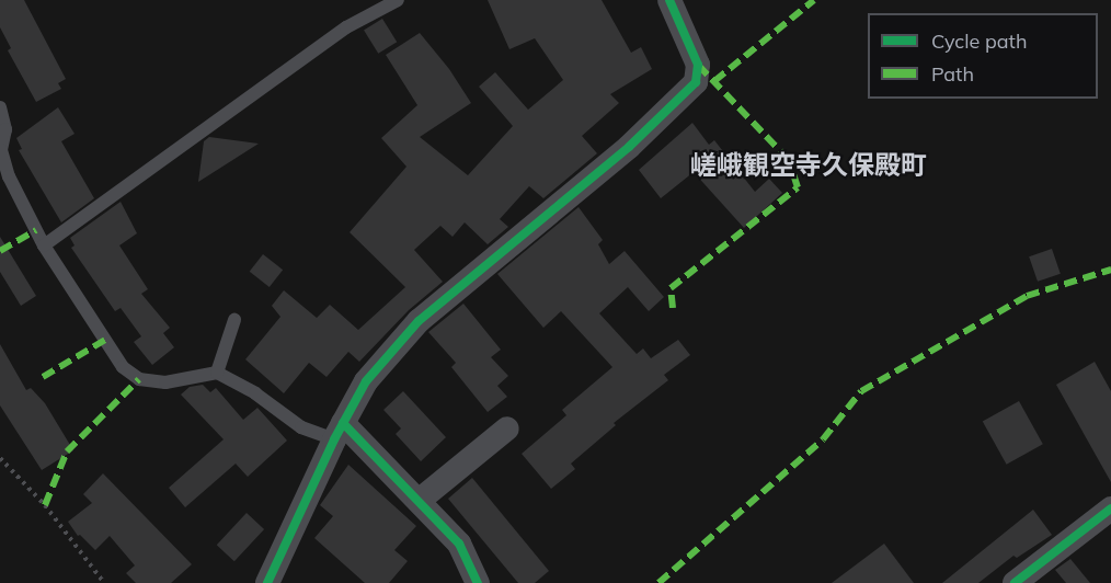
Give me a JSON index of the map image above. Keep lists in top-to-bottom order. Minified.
{"districts":["嵯峨観空寺久保殿町"],"legend":["Cycle path","Path"]}
